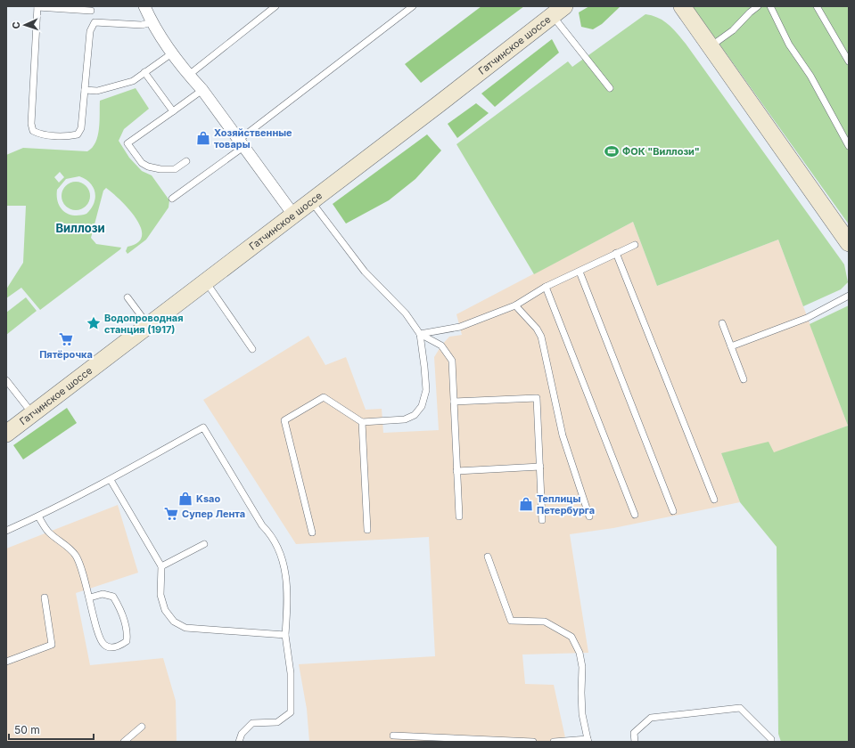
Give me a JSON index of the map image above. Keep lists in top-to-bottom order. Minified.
{"streets":{"main road":["Гатчинское шоссе"]},"districts":["Виллози"],"places":{"shop":["Хозяйственные товары","Ksao","Теплицы Петербурга"],"sports":["ФОК \"Виллози\""],"place":["Водопроводная станция (1917)"],"supermarket":["Пятёрочка","Супер Лента"]},"scale_bar":"50 m","north":"left"}
